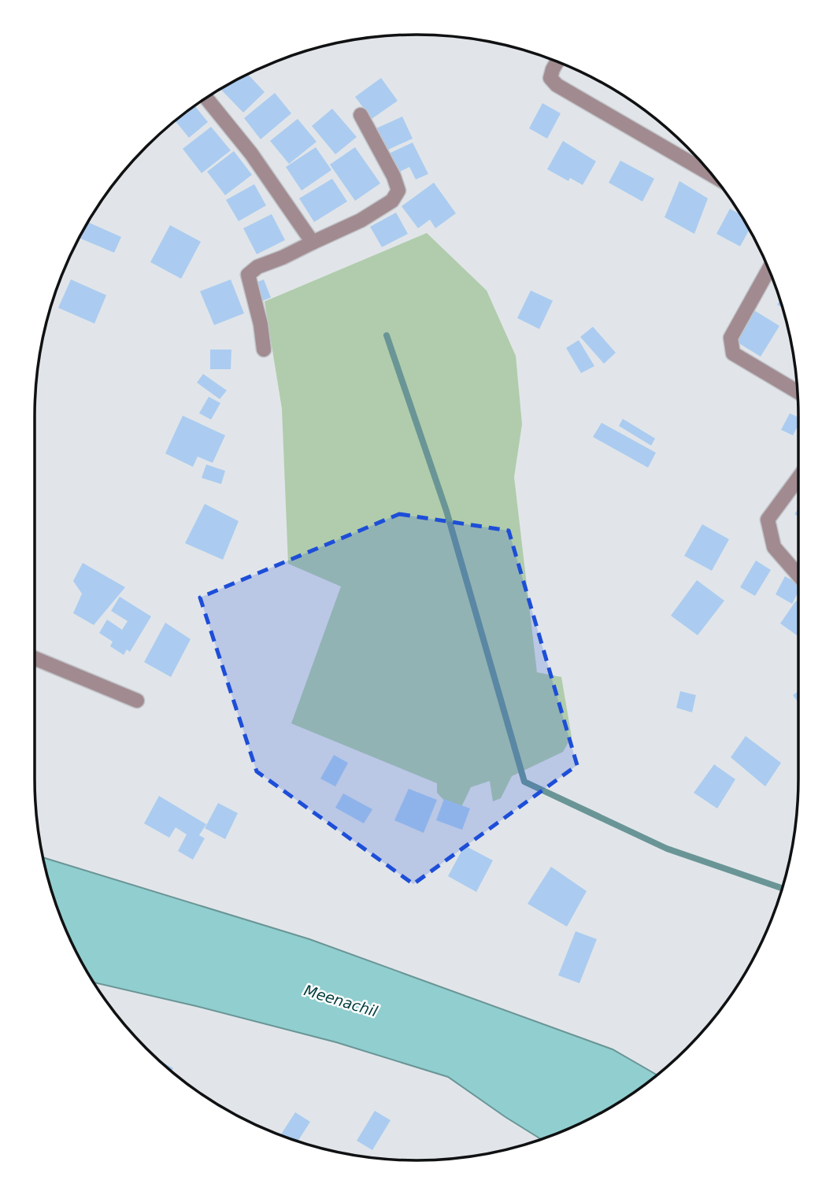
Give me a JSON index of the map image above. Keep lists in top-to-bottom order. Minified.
{"water":["Meenachil"]}
